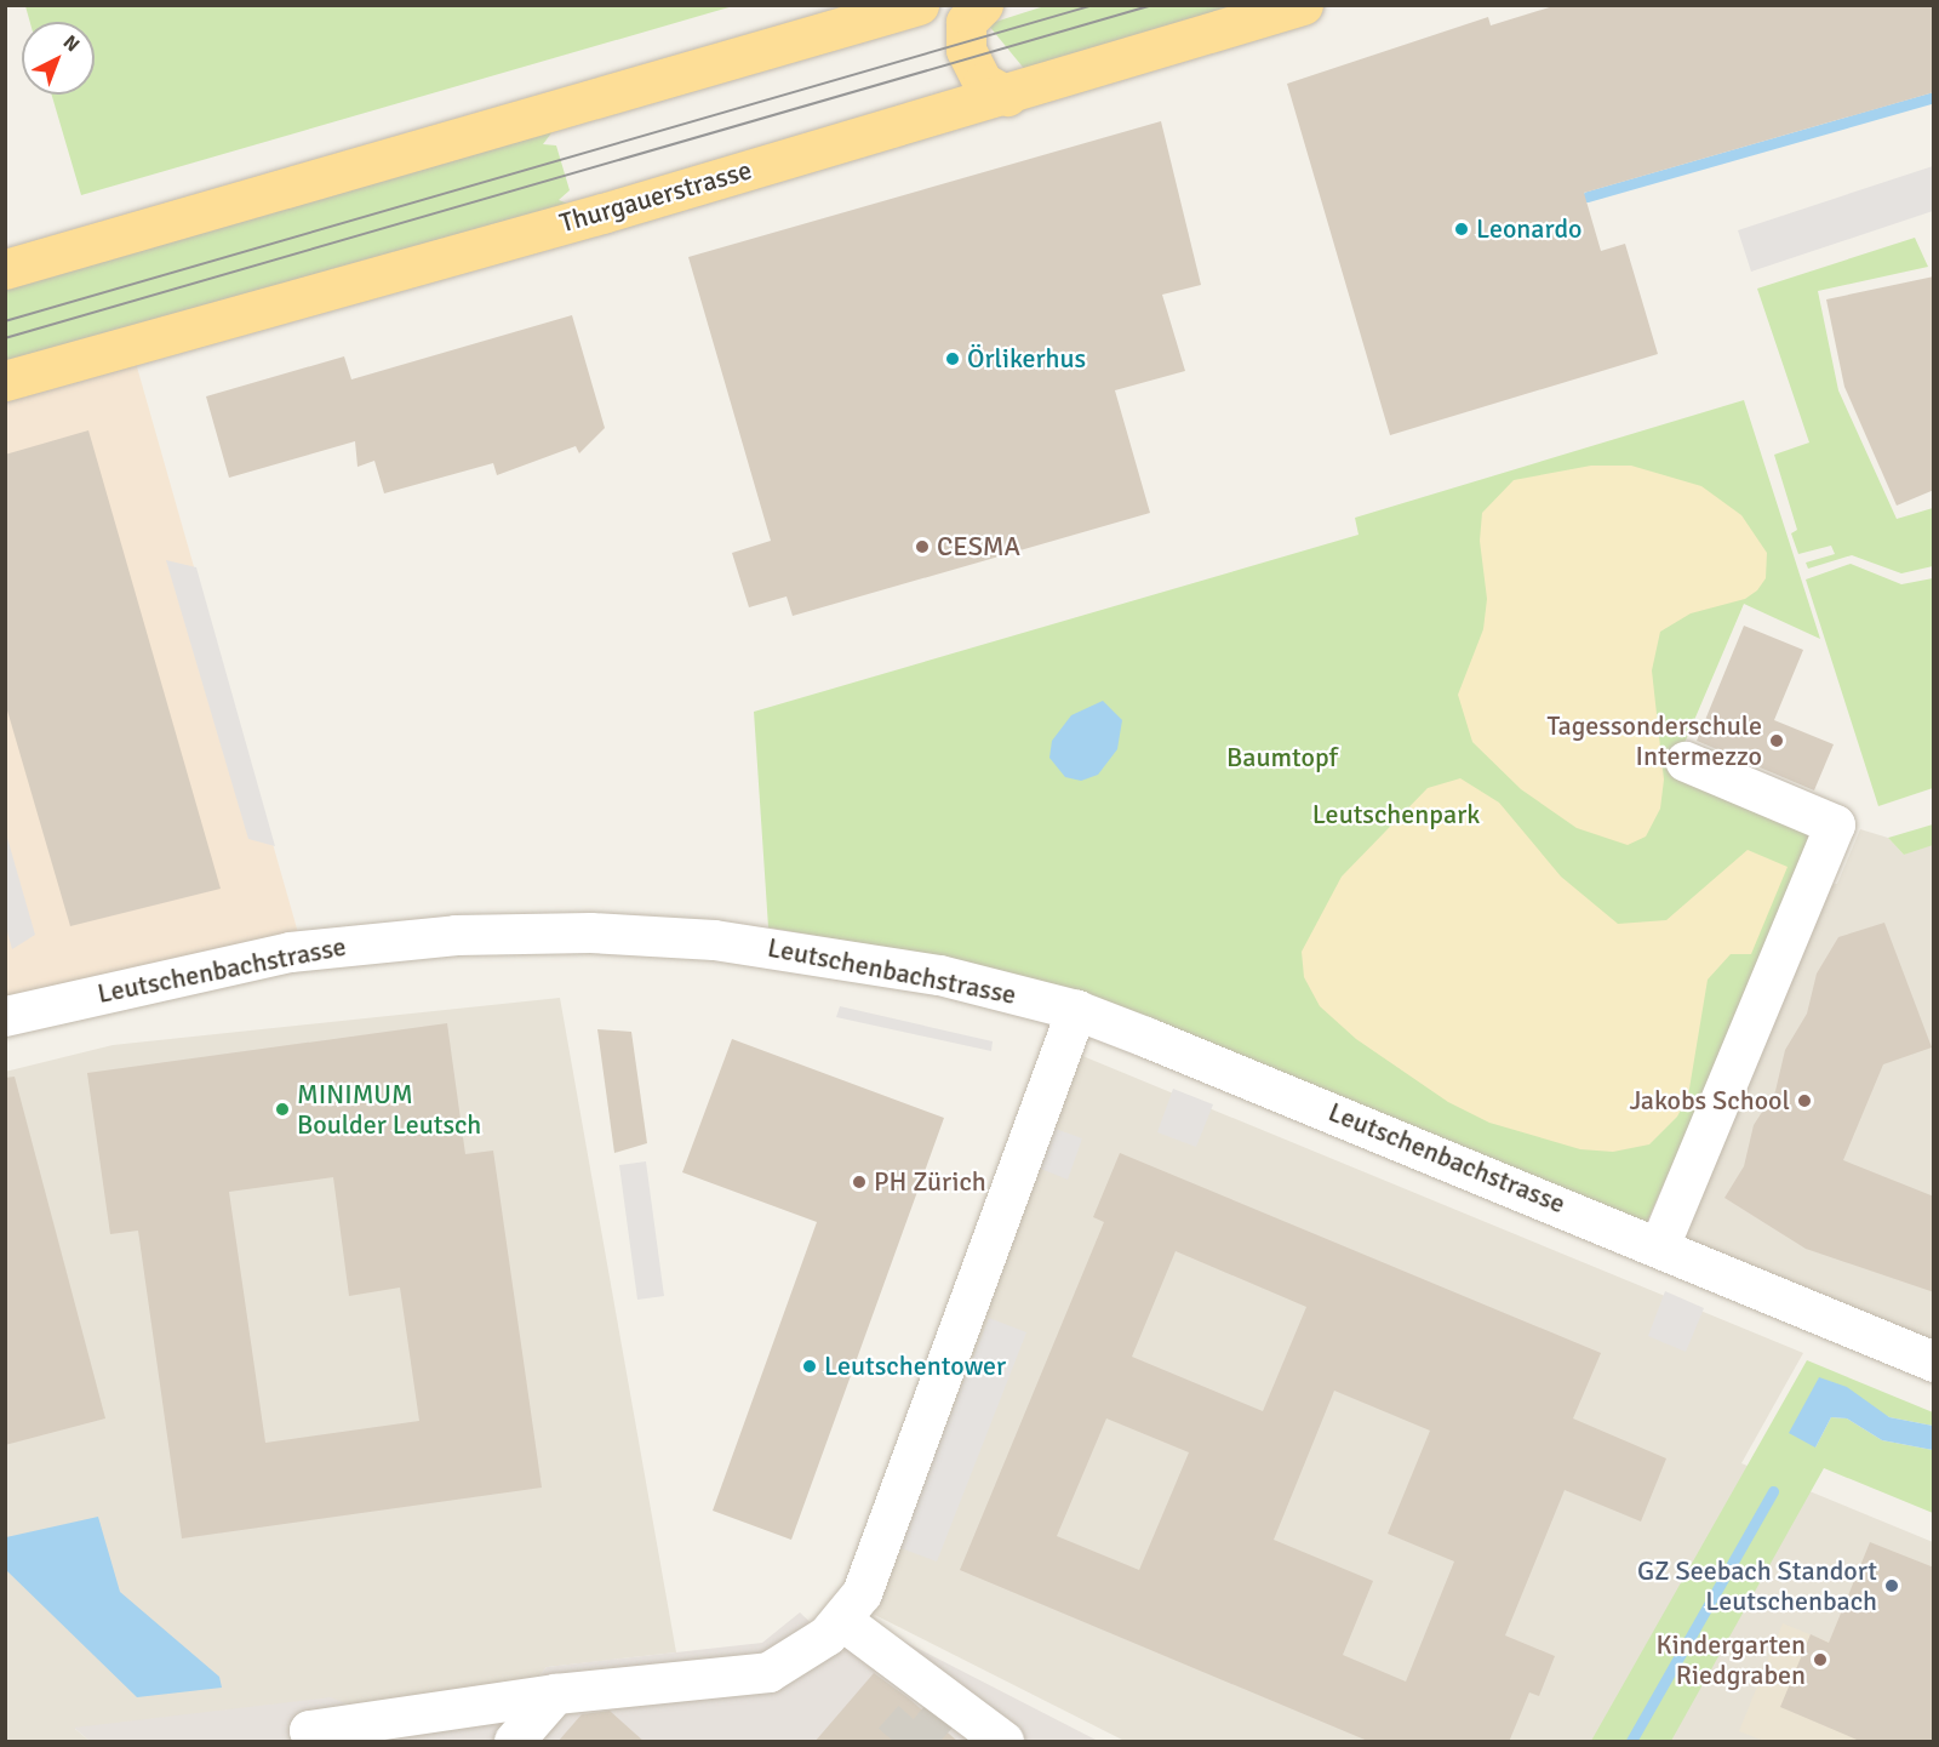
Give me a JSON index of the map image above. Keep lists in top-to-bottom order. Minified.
{"streets":{"main road":["Thurgauerstrasse"],"street":["Leutschenbachstrasse"]},"parks":["Baumtopf","Leutschenpark"],"places":["Leonardo","Örlikerhus","CESMA","Tagessonderschule Intermezzo","Jakobs School","MINIMUM Boulder Leutsch","PH Zürich","Leutschentower","GZ Seebach Standort Leutschenbach","Kindergarten Riedgraben"],"north":"top right"}
